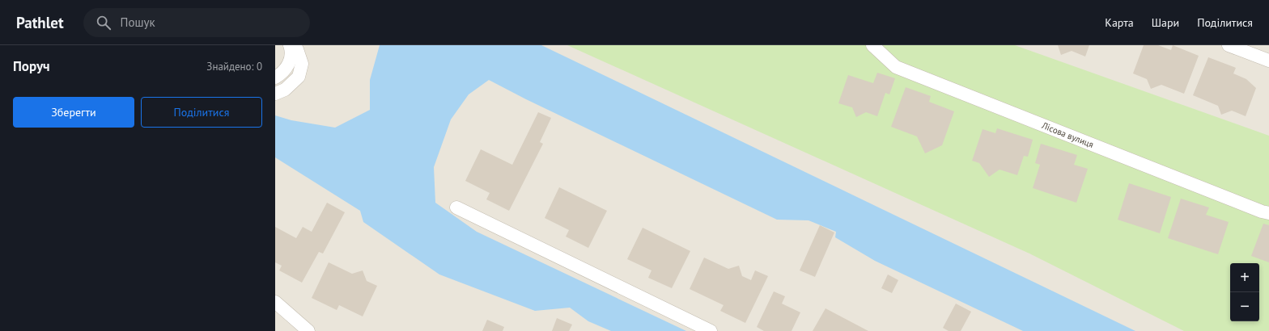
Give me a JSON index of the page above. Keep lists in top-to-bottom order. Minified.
{"streets":{"street":["Лісова вулиця"]},"page":{"header":"Pathlet","search":"Пошук","nav":["Карта","Шари","Поділитися"],"heading":["Поруч","Знайдено: 0"],"buttons":["Зберегти","Поділитися"],"map_buttons":["+","−"]}}
